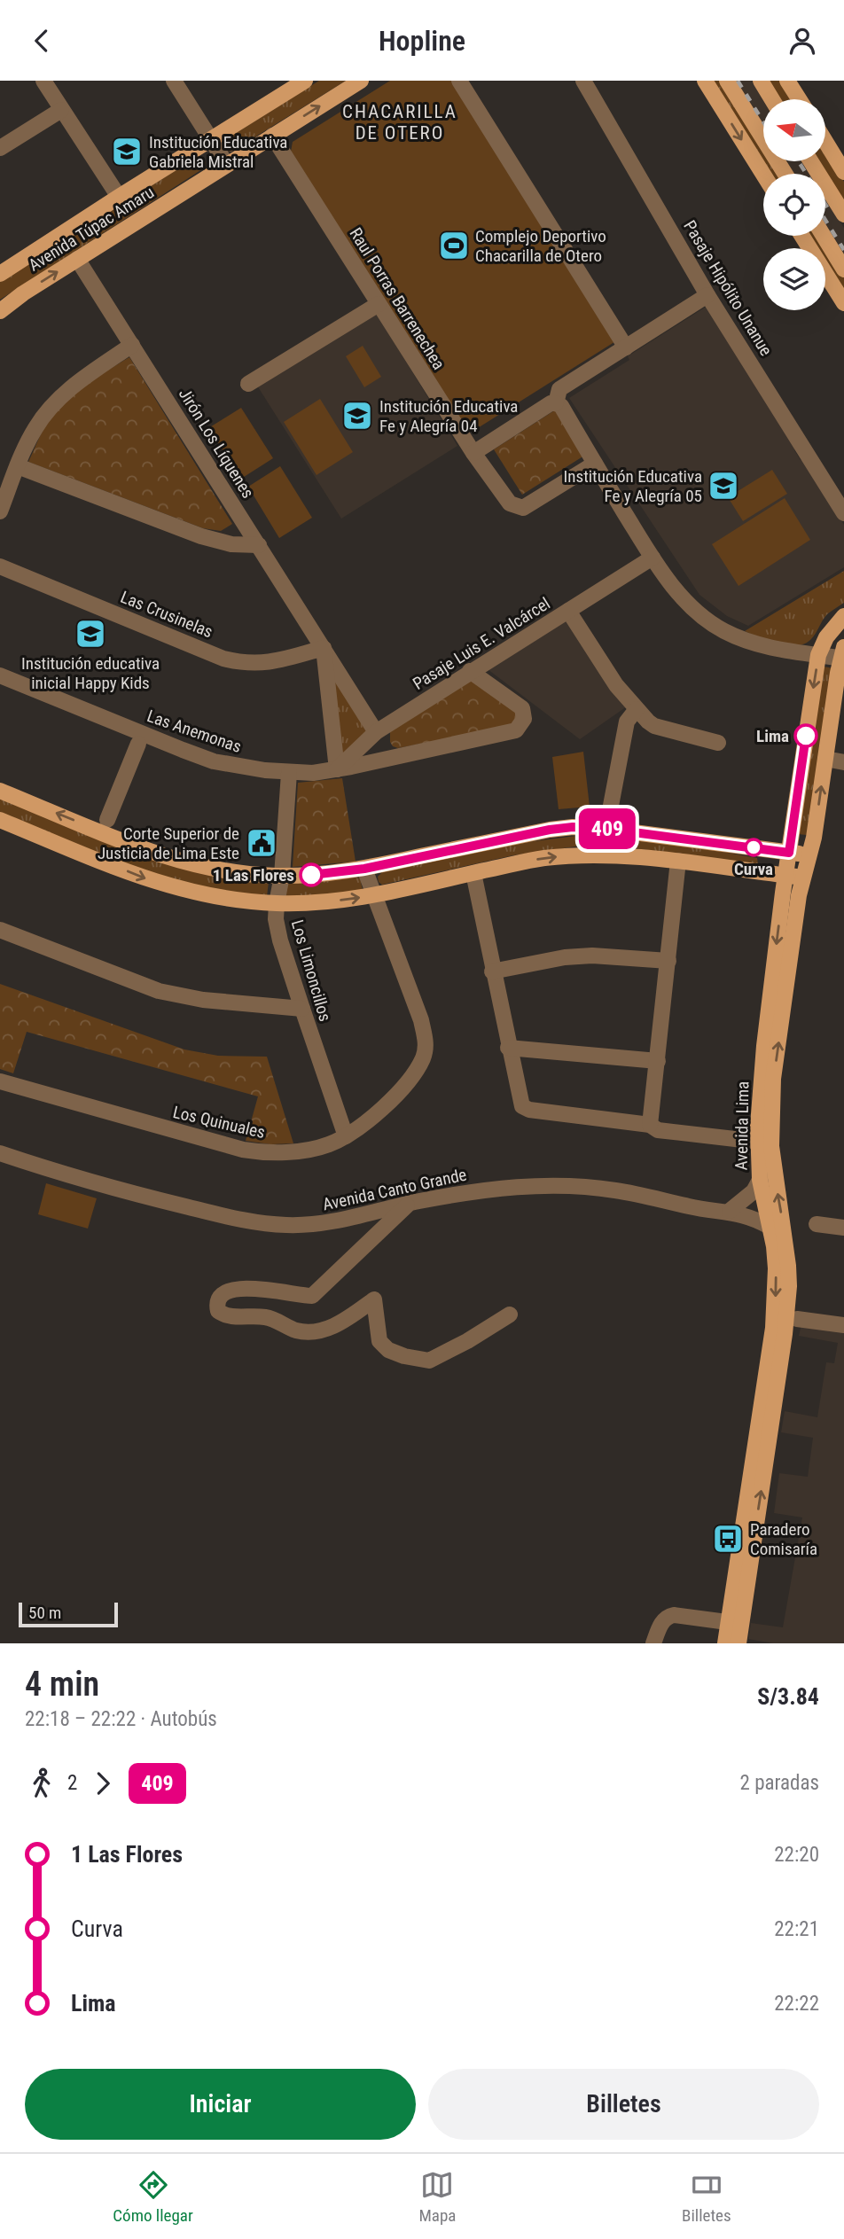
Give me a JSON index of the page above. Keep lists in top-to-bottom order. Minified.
{"streets":{"main road":["Avenida Túpac Amaru","Avenida Lima"],"street":["Pasaje Hipólito Unanue","Raul Porras Barrenechea","Jirón Los Líquenes","Las Crusinelas","Pasaje Luis E. Valcárcel","Las Anemonas","Los Limoncillos","Los Quinuales","Avenida Canto Grande"]},"crossings":[["Avenida Túpac Amaru","Raul Porras Barrenechea"],["Avenida Túpac Amaru","Jirón Los Líquenes"],["Jirón Los Líquenes","Las Crusinelas"],["Jirón Los Líquenes","Pasaje Luis E. Valcárcel"],["Jirón Los Líquenes","Las Anemonas"],["Pasaje Luis E. Valcárcel","Las Anemonas"],["Las Anemonas","Los Limoncillos"],["Los Limoncillos","Los Quinuales"],["Avenida Lima","Avenida Canto Grande"]],"districts":["CHACARILLA DE OTERO"],"places":{"school or university":["Institución Educativa Gabriela Mistral","Institución Educativa Fe y Alegría 04","Institución Educativa Fe y Alegría 05","Institución educativa inicial Happy Kids"],"sports":["Complejo Deportivo Chacarilla de Otero"],"other":["Lima","Curva","1 Las Flores"],"public building":["Corte Superior de Justicia de Lima Este"],"bus stop":["Paradero Comisaría"]},"lines":["bus line 409"],"scale_bar":"50 m","north":"left","page":{"header":"Hopline","on_map":"409","scale":"50 m","heading":["4 min","22:18 – 22:22 · Autobús","S/3.84"],"legs":["2","409","2 paradas"],"list":[{"name":"1 Las Flores","value":"22:20"},{"name":"Curva","value":"22:21"},{"name":"Lima","value":"22:22"}],"buttons":["Iniciar","Billetes"],"tabs":["Cómo llegar","Mapa","Billetes"]}}
